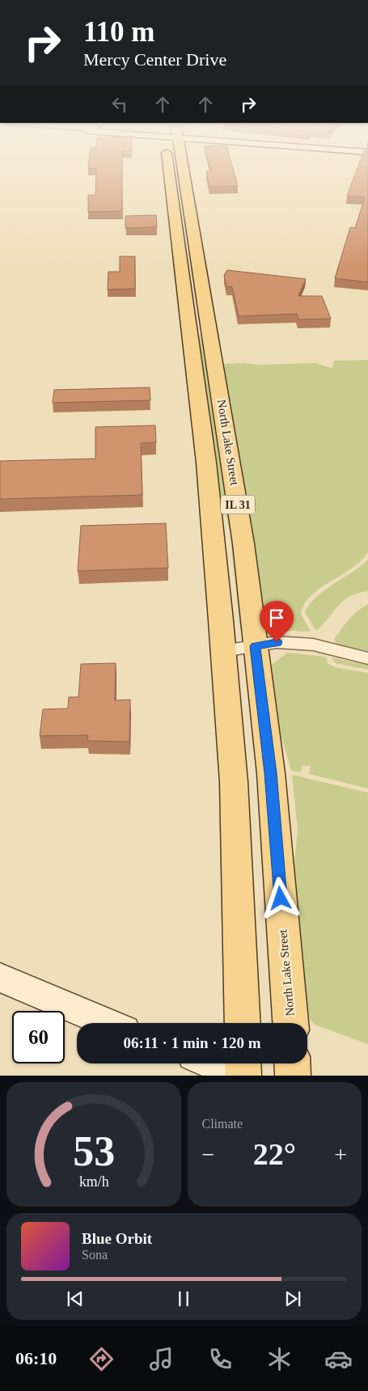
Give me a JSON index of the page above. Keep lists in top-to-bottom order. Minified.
{"streets":{"main road":["North Lake Street","IL 31"]},"page":{"turn":["110 m","Mercy Center Drive"],"limit":"60","trip":"06:11 · 1 min · 120 m","tile":"Climate","heat":["−","22°","+"],"song":["Blue Orbit","Sona"],"tabs":"06:10","gauge":["53","km/h"]}}
